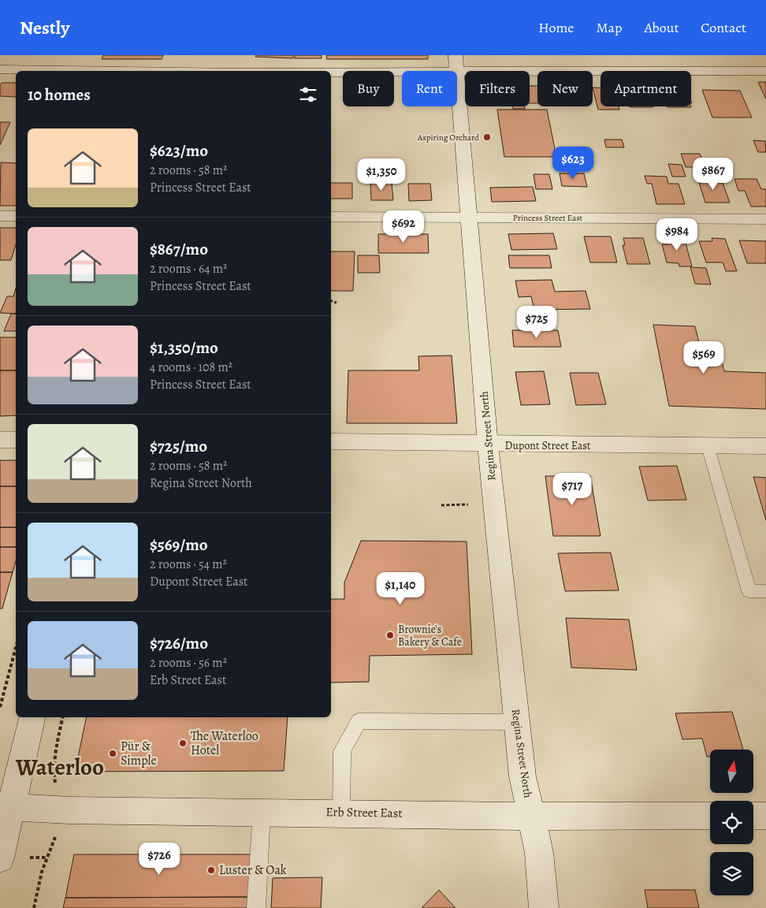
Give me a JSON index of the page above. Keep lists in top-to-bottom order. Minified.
{"streets":{"street":["Princess Street East","Regina Street North","Dupont Street East","Erb Street East"]},"crossings":[["Princess Street East","Regina Street North"],["Regina Street North","Dupont Street East"],["Regina Street North","Erb Street East"]],"districts":["Waterloo"],"places":["Aspiring Orchard","Brownie's Bakery & Cafe","The Waterloo Hotel","Pür & Simple","Luster & Oak"],"north":"top","page":{"header":"Nestly","nav":["Home","Map","About","Contact"],"chip":["Buy","Rent","Filters","New","Apartment"],"heading":"10 homes","list":[{"name":"$623/mo","note":"2 rooms · 58 m² · Princess Street East"},{"name":"$867/mo","note":"2 rooms · 64 m² · Princess Street East"},{"name":"$1,350/mo","note":"4 rooms · 108 m² · Princess Street East"},{"name":"$725/mo","note":"2 rooms · 58 m² · Regina Street North"},{"name":"$569/mo","note":"2 rooms · 54 m² · Dupont Street East"},{"name":"$726/mo","note":"2 rooms · 56 m² · Erb Street East"}],"price":["$623","$867","$1,350","$692","$984","$725","$569","$717","$1,140","$726"]}}
